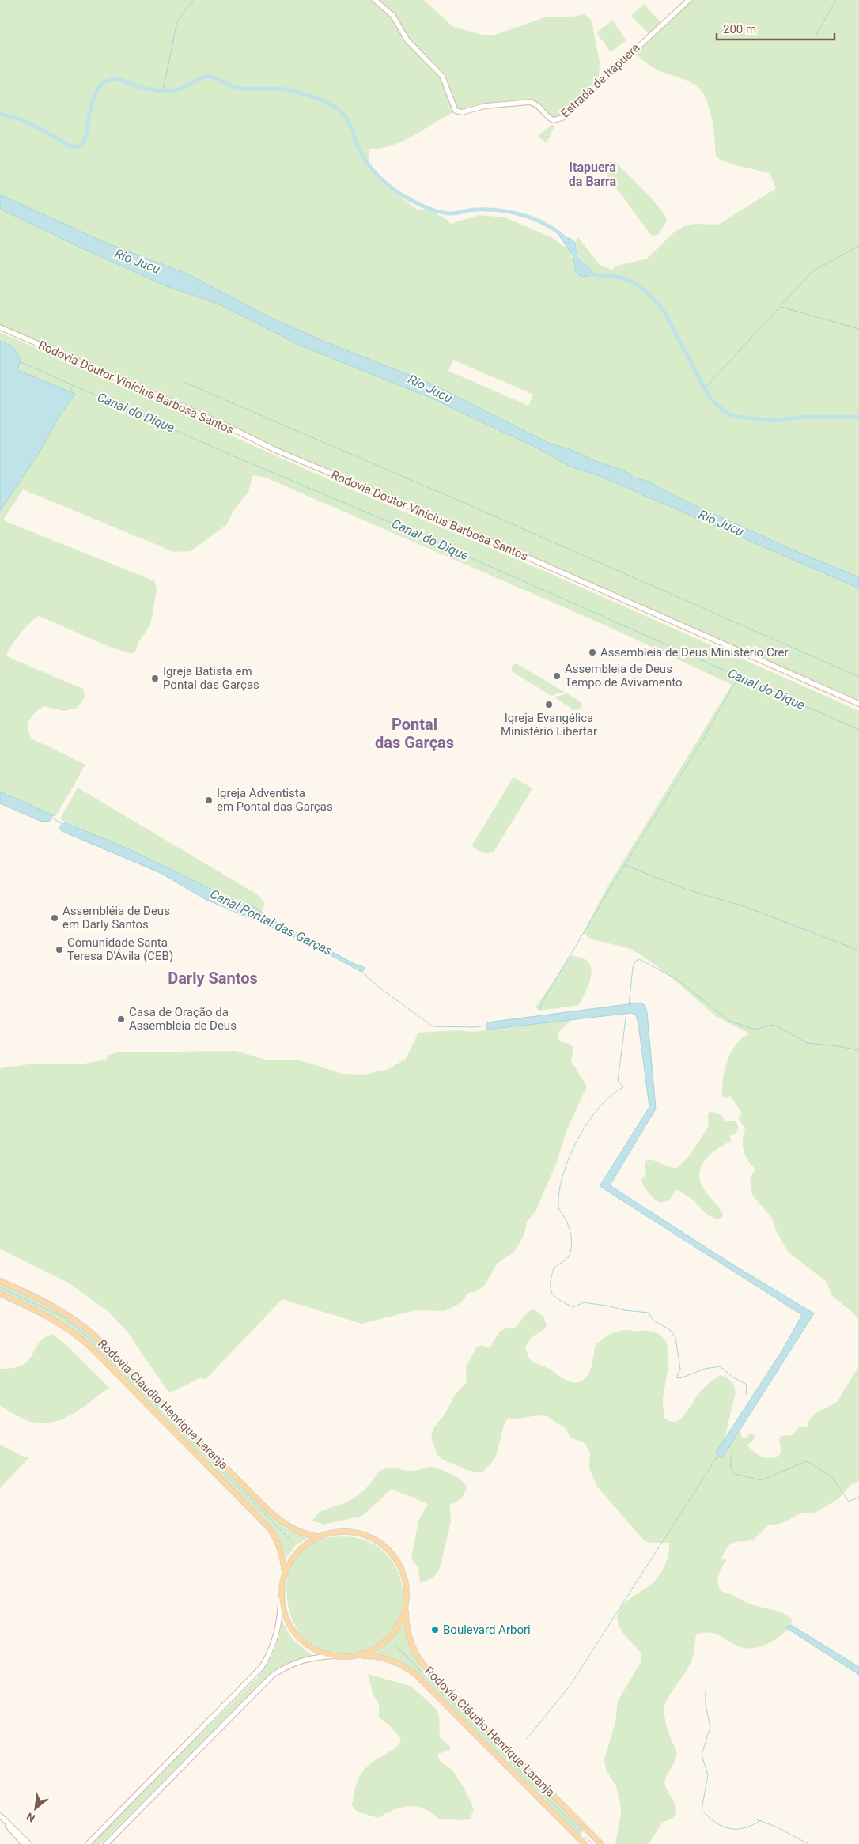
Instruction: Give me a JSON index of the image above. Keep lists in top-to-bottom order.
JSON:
{
  "streets": {
    "main road": ["Estrada de Itapuera", "Rodovia Doutor Vinícius Barbosa Santos", "Rodovia Cláudio Henrique Laranja"]
  },
  "districts": ["Itapuera da Barra", "Pontal das Garças", "Darly Santos"],
  "water": ["Rio Jucu", "Canal do Dique", "Canal Pontal das Garças"],
  "places": [
    "Assembleia de Deus Ministério Crer",
    "Assembleia de Deus Tempo de Avivamento",
    "Igreja Batista em Pontal das Garças",
    "Igreja Evangélica Ministério Libertar",
    "Igreja Adventista em Pontal das Garças",
    "Assembléia de Deus em Darly Santos",
    "Comunidade Santa Teresa D'Ávila (CEB)",
    "Casa de Oração da Assembleia de Deus",
    "Boulevard Arbori"
  ],
  "scale_bar": "200 m",
  "north": "bottom left"
}
